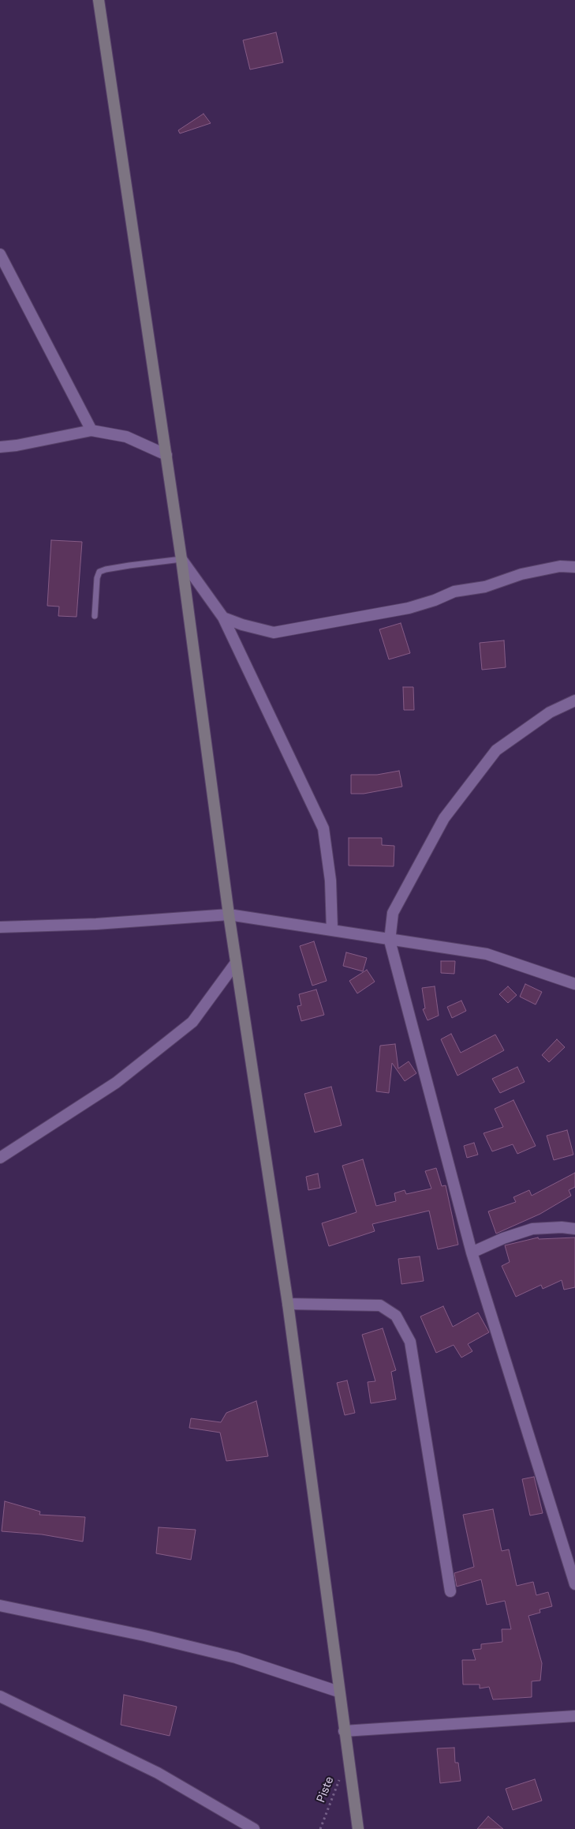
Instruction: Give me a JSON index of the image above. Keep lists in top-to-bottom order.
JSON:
{
  "streets": {
    "path": ["Piste"]
  }
}
